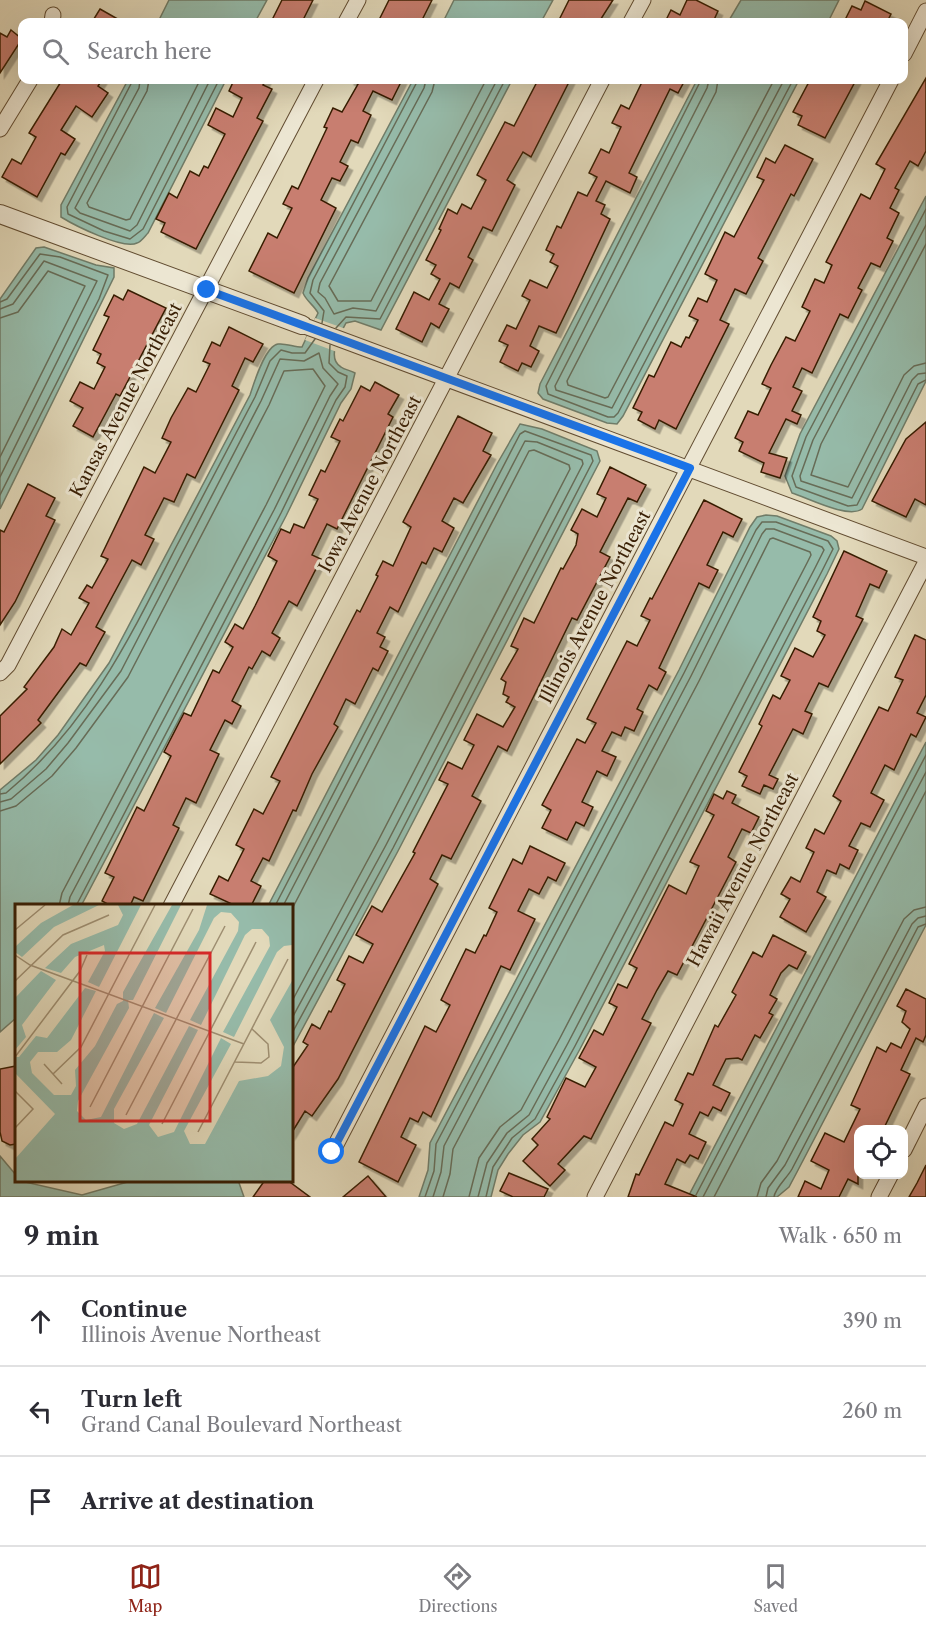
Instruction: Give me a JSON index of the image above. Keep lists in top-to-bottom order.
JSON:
{
  "streets": {
    "street": [
      "Kansas Avenue Northeast",
      "Iowa Avenue Northeast",
      "Illinois Avenue Northeast",
      "Hawaii Avenue Northeast"
    ]
  },
  "page": {
    "search": "Search here",
    "heading": ["9 min", "Walk · 650 m"],
    "list": [
      ["Continue", "Illinois Avenue Northeast", "390 m"],
      ["Turn left", "Grand Canal Boulevard Northeast", "260 m"],
      "Arrive at destination"
    ],
    "nav": ["Map", "Directions", "Saved"]
  }
}
